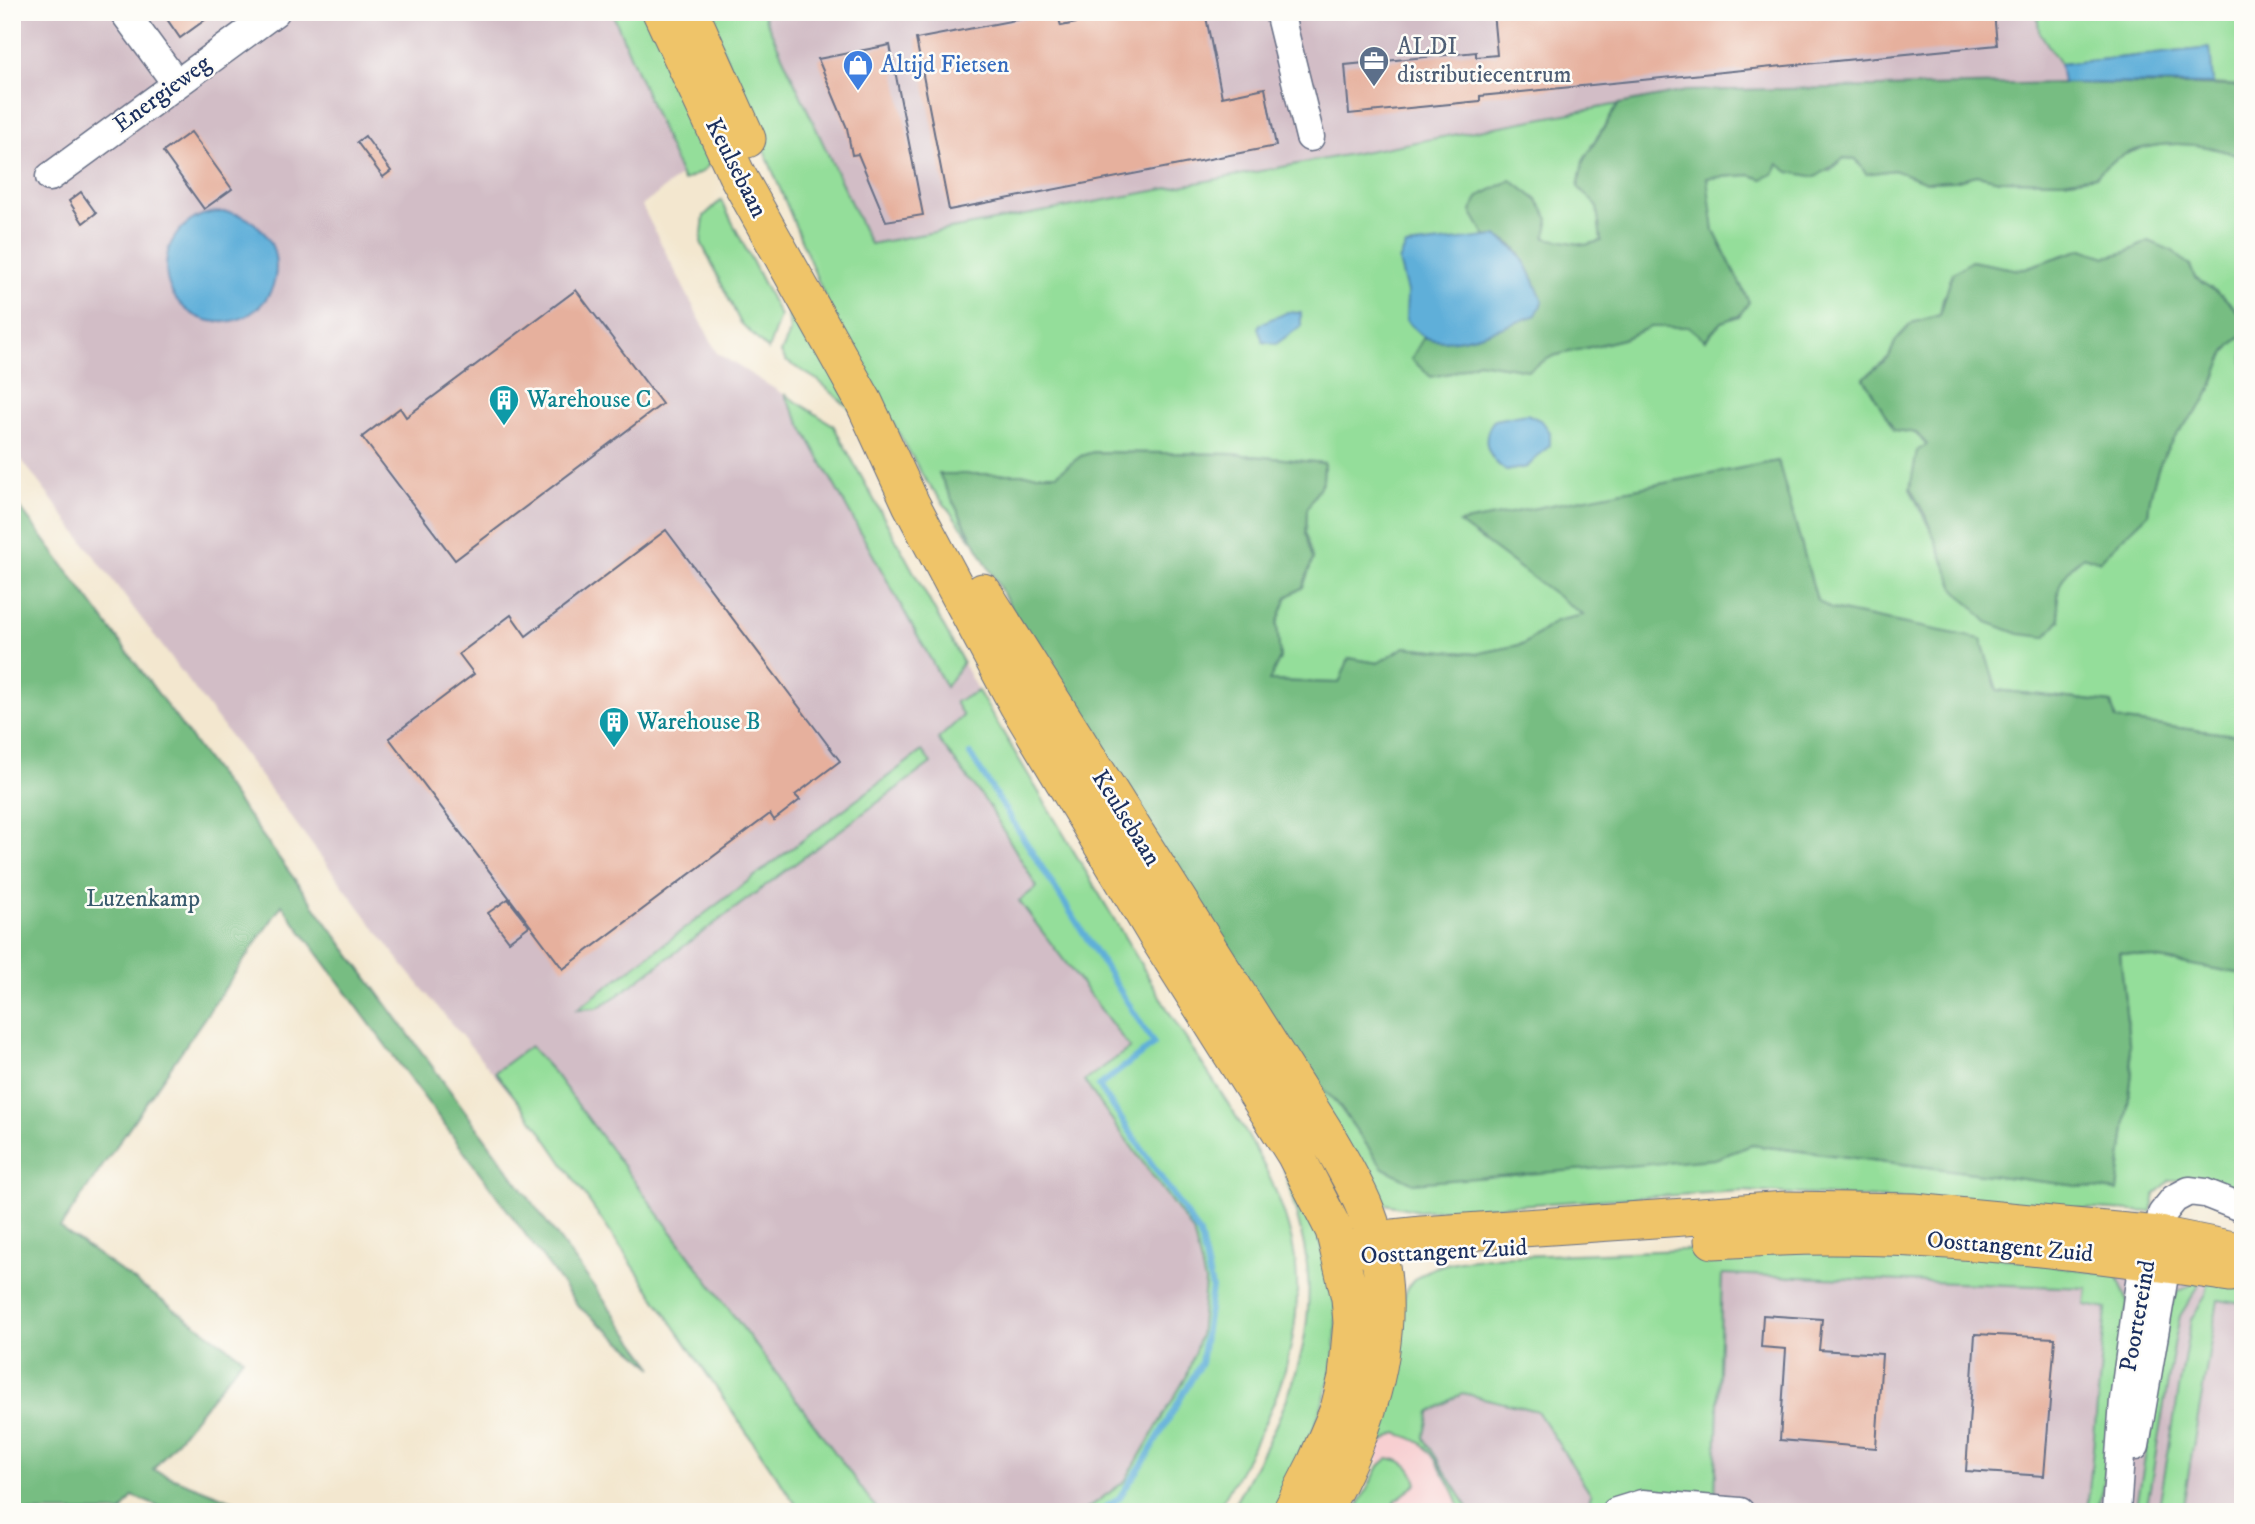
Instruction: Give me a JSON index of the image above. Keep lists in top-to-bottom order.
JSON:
{
  "streets": {
    "main road": ["Keulsebaan", "Oosttangent Zuid"],
    "street": ["Energieweg", "Poortereind"]
  },
  "crossings": [
    ["Keulsebaan", "Oosttangent Zuid"],
    ["Oosttangent Zuid", "Poortereind"]
  ],
  "parks": ["Luzenkamp"],
  "places": {
    "office": ["ALDI distributiecentrum"],
    "shop": ["Altijd Fietsen"],
    "building": ["Warehouse C", "Warehouse B"]
  }
}
